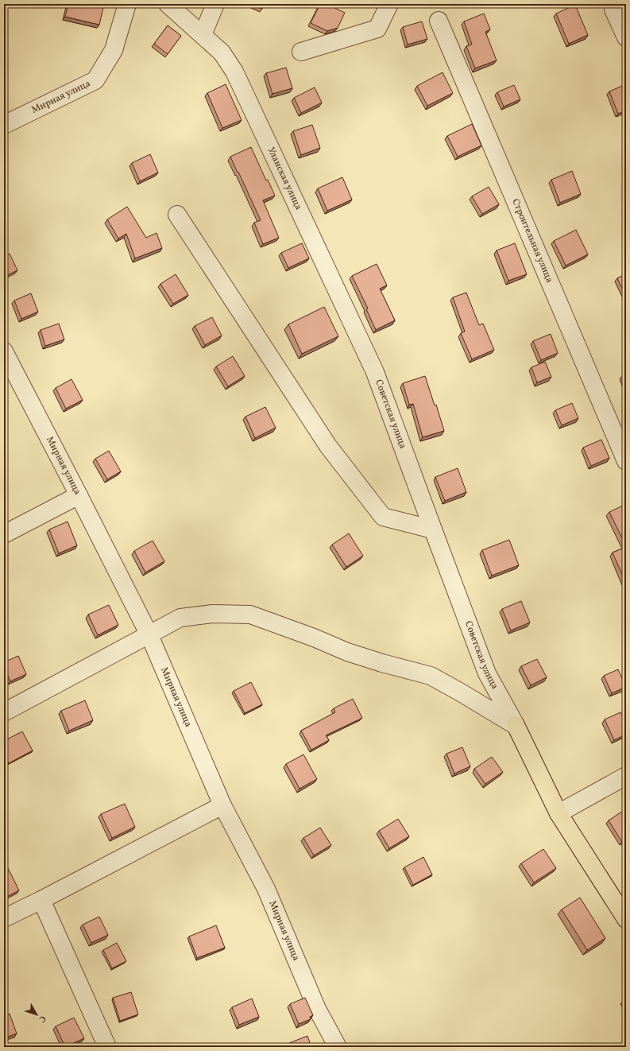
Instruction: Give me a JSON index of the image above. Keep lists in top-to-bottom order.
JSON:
{
  "streets": {
    "main road": ["Советская улица"],
    "street": ["Мирная улица", "Уланская улица", "Строительная улица"]
  },
  "crossings": [
    ["Уланская улица", "Советская улица"]
  ],
  "north": "bottom right"
}
